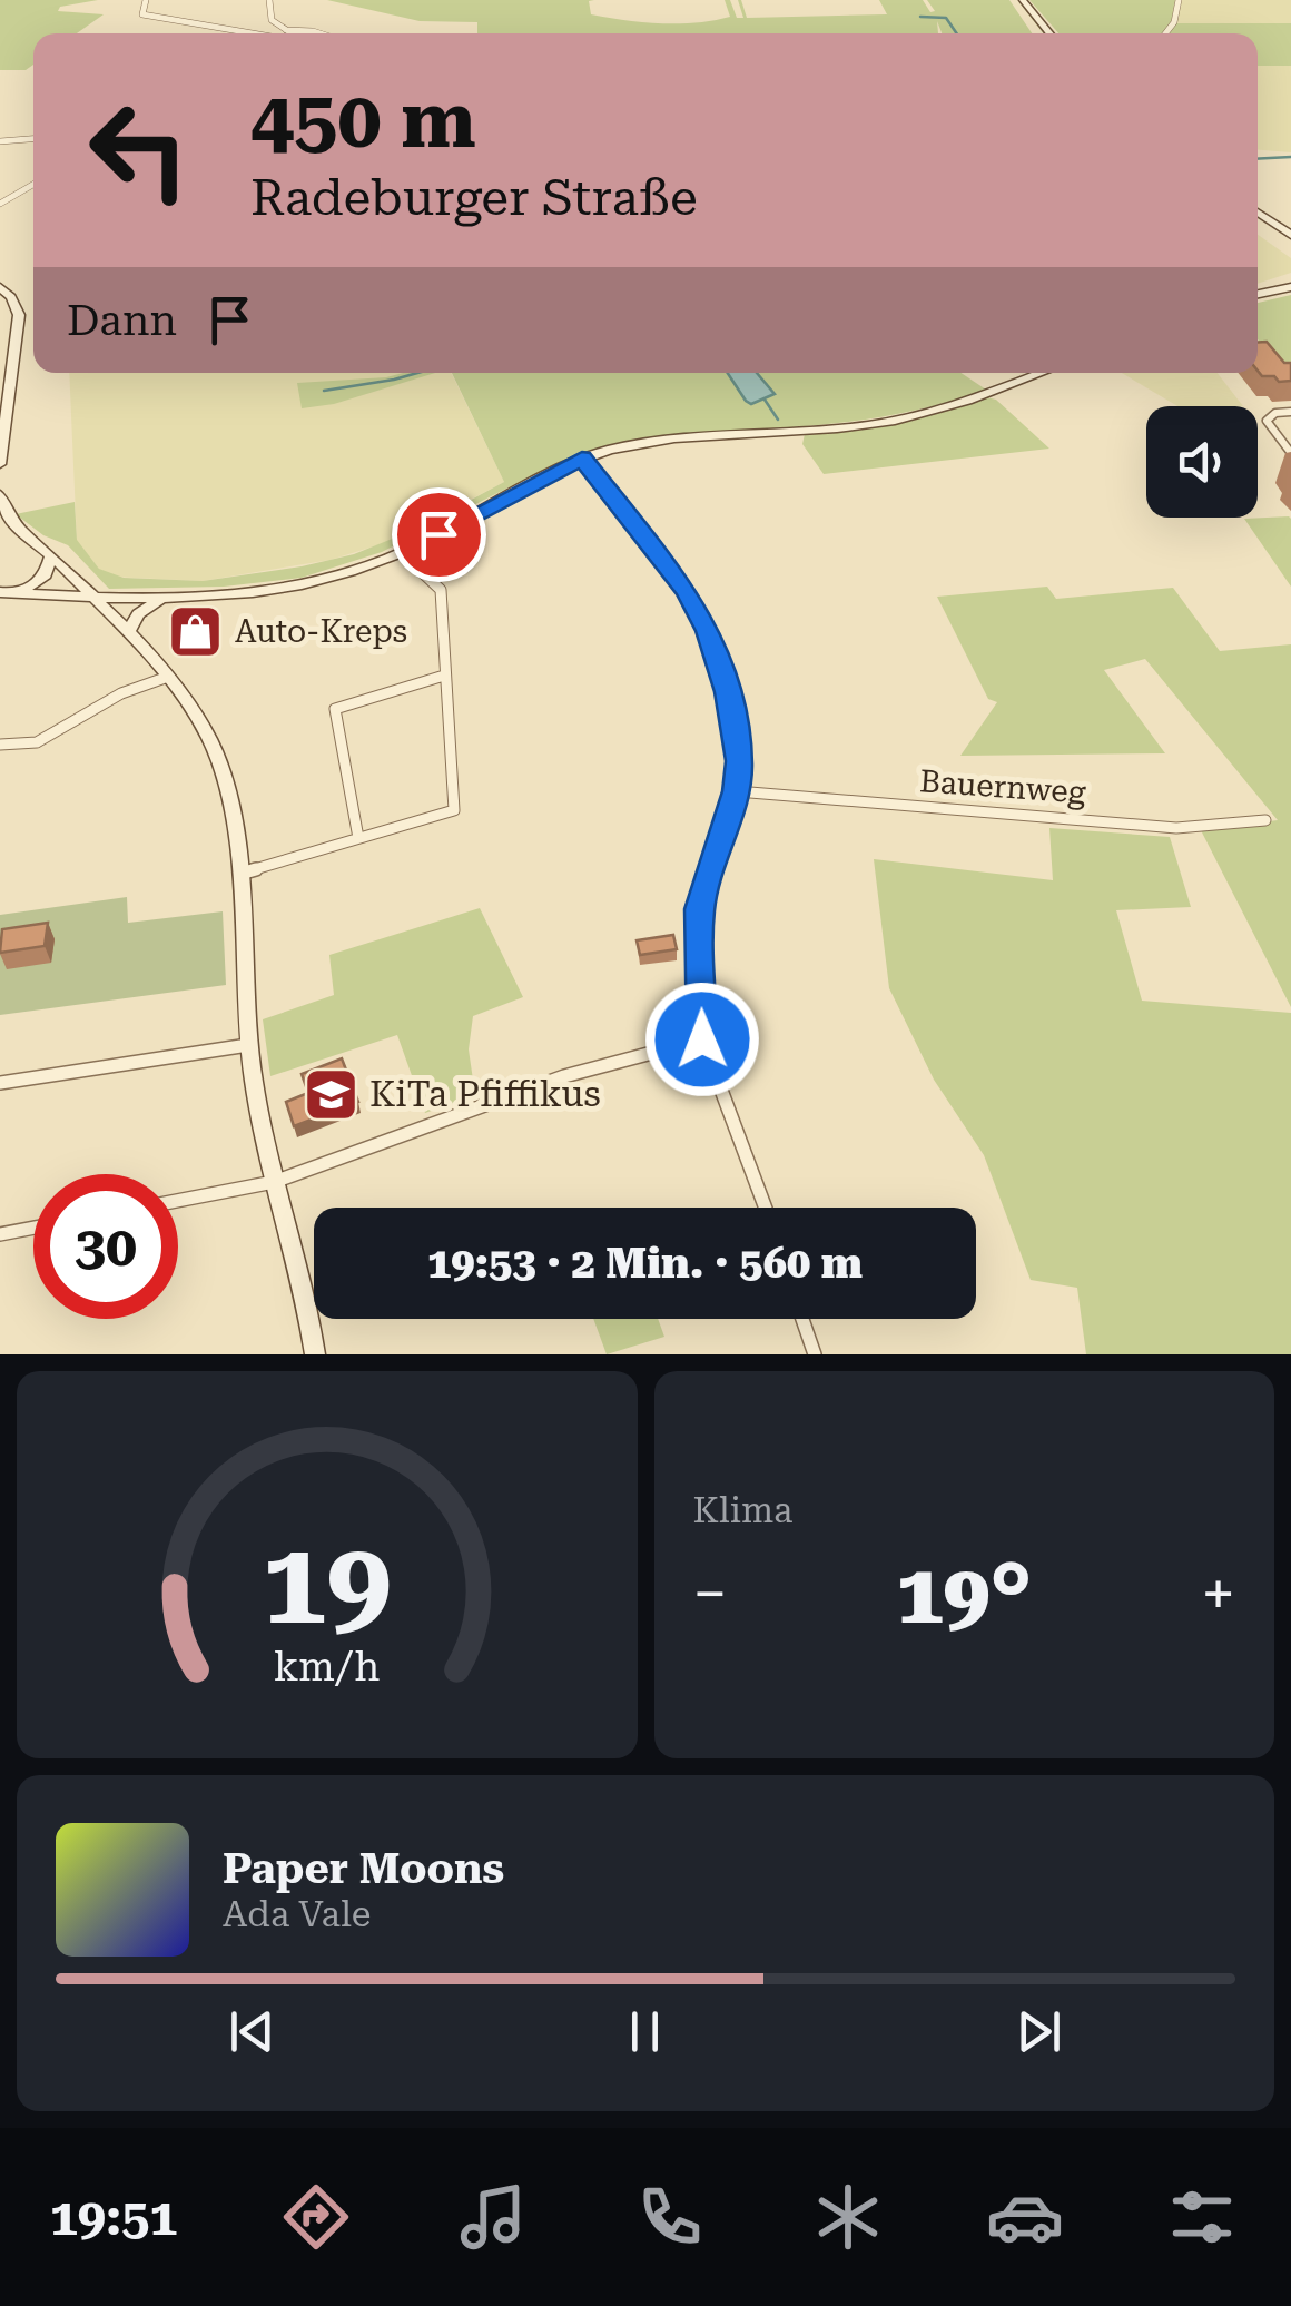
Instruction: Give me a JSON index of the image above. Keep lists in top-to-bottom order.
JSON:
{
  "streets": {
    "street": ["Bauernweg"]
  },
  "places": {
    "shop": ["Auto-Kreps"],
    "school or university": ["KiTa Pfiffikus"]
  },
  "page": {
    "turn": ["450 m", "Radeburger Straße"],
    "then": "Dann",
    "limit": "30",
    "trip": "19:53 · 2 Min. · 560 m",
    "tile": "Klima",
    "heat": ["−", "19°", "+"],
    "song": ["Paper Moons", "Ada Vale"],
    "tabs": "19:51",
    "gauge": ["19", "km/h"]
  }
}
